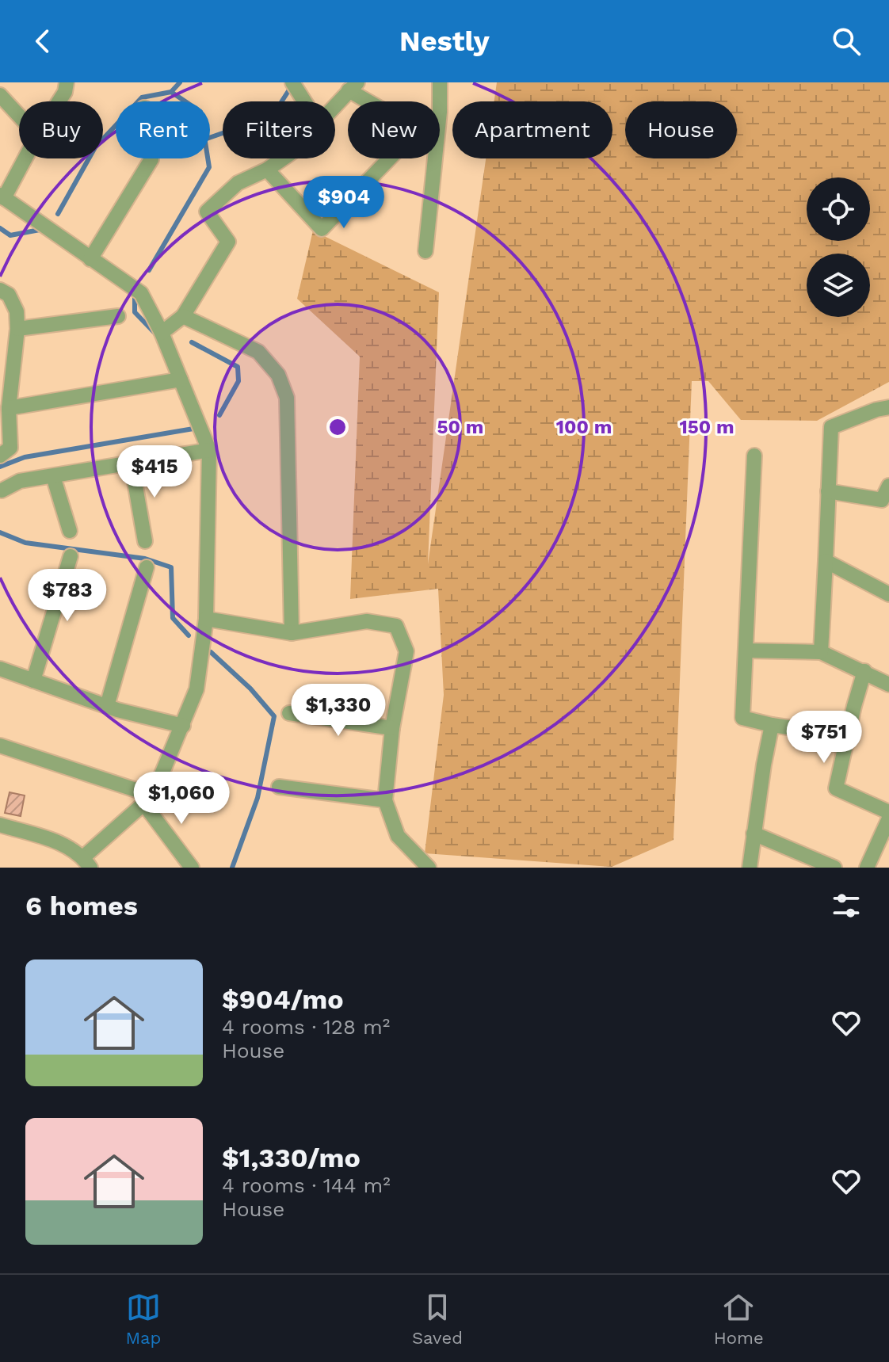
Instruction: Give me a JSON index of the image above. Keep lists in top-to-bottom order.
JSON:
{
  "page": {
    "header": "Nestly",
    "chip": [
      "Buy",
      "Rent",
      "Filters",
      "New",
      "Apartment",
      "House"
    ],
    "price": [
      "$904",
      "$415",
      "$783",
      "$1,330",
      "$751",
      "$1,060"
    ],
    "heading": "6 homes",
    "list": [
      {
        "name": "$904/mo",
        "note": "4 rooms · 128 m² · House"
      },
      {
        "name": "$1,330/mo",
        "note": "4 rooms · 144 m² · House"
      }
    ],
    "tabs": ["Map", "Saved", "Home"]
  },
  "rings": ["50 m", "100 m", "150 m"]
}
